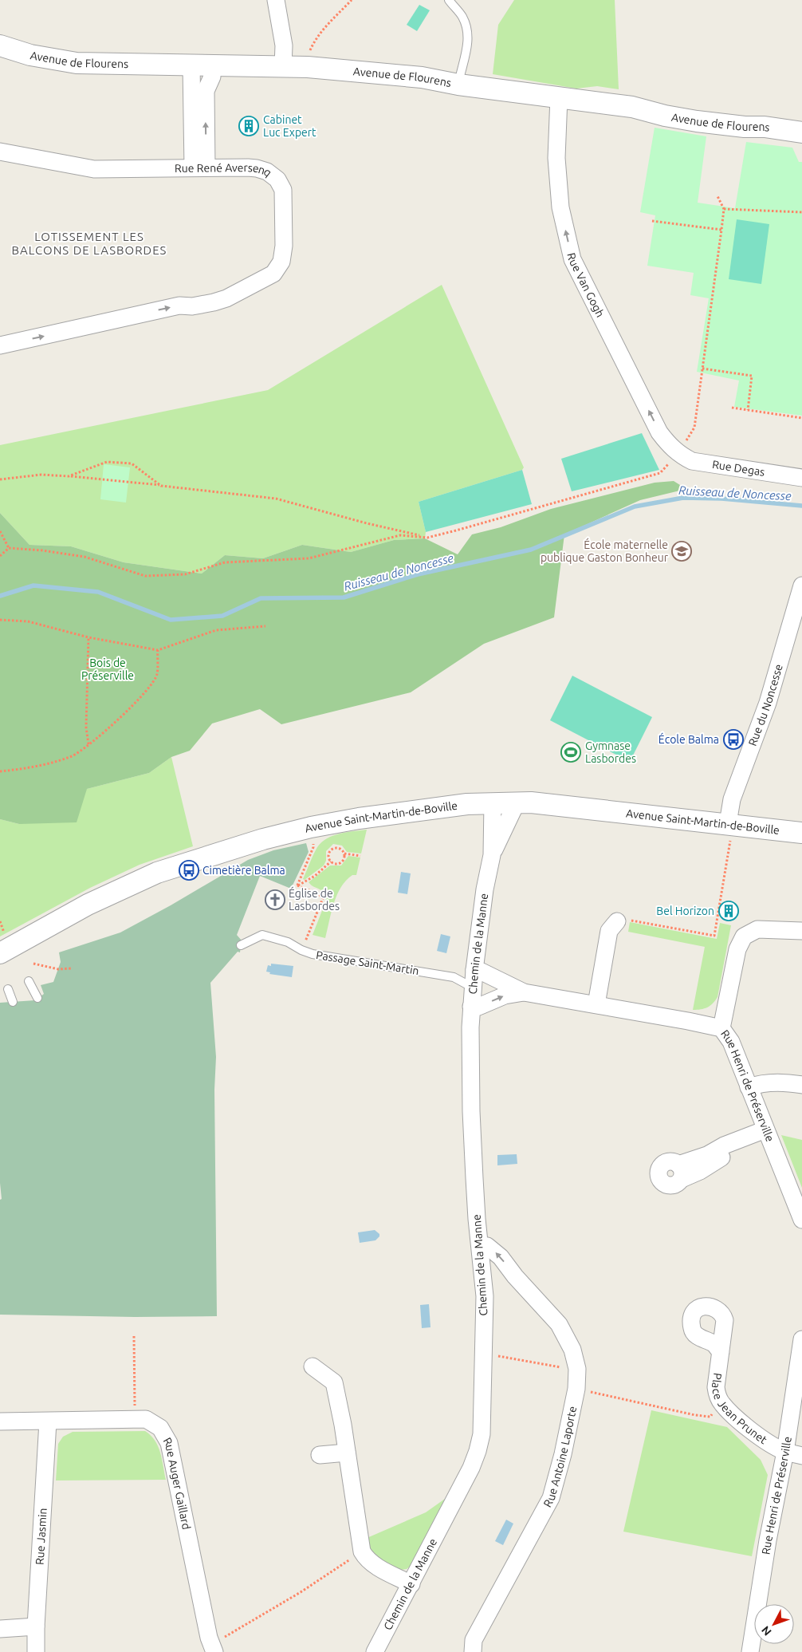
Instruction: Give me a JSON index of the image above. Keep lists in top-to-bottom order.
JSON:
{
  "streets": {
    "street": [
      "Avenue de Flourens",
      "Rue René Aversenq",
      "Rue Van Gogh",
      "Rue Degas",
      "Rue du Noncesse",
      "Avenue Saint-Martin-de-Boville",
      "Chemin de la Manne",
      "Rue Henri de Préserville",
      "Place Jean Prunet",
      "Rue Antoine Laporte",
      "Rue Auger Gaillard",
      "Rue Jasmin"
    ],
    "lane": ["Passage Saint-Martin"]
  },
  "crossings": [
    ["Avenue de Flourens", "Rue Van Gogh"],
    ["Rue Van Gogh", "Rue Degas"],
    ["Rue du Noncesse", "Avenue Saint-Martin-de-Boville"],
    ["Avenue Saint-Martin-de-Boville", "Chemin de la Manne"],
    ["Chemin de la Manne", "Passage Saint-Martin"],
    ["Chemin de la Manne", "Rue Henri de Préserville"],
    ["Chemin de la Manne", "Rue Antoine Laporte"],
    ["Rue Henri de Préserville", "Place Jean Prunet"],
    ["Rue Auger Gaillard", "Rue Jasmin"]
  ],
  "one_way": ["Rue Van Gogh"],
  "districts": ["LOTISSEMENT LES BALCONS DE LASBORDES"],
  "water": ["Ruisseau de Noncesse"],
  "parks": ["Bois de Préserville"],
  "places": {
    "building": ["Cabinet Luc Expert", "Bel Horizon"],
    "school or university": ["École maternelle publique Gaston Bonheur"],
    "bus stop": ["École Balma", "Cimetière Balma"],
    "sports": ["Gymnase Lasbordes"],
    "church": ["Église de Lasbordes"]
  },
  "north": "bottom left"
}
